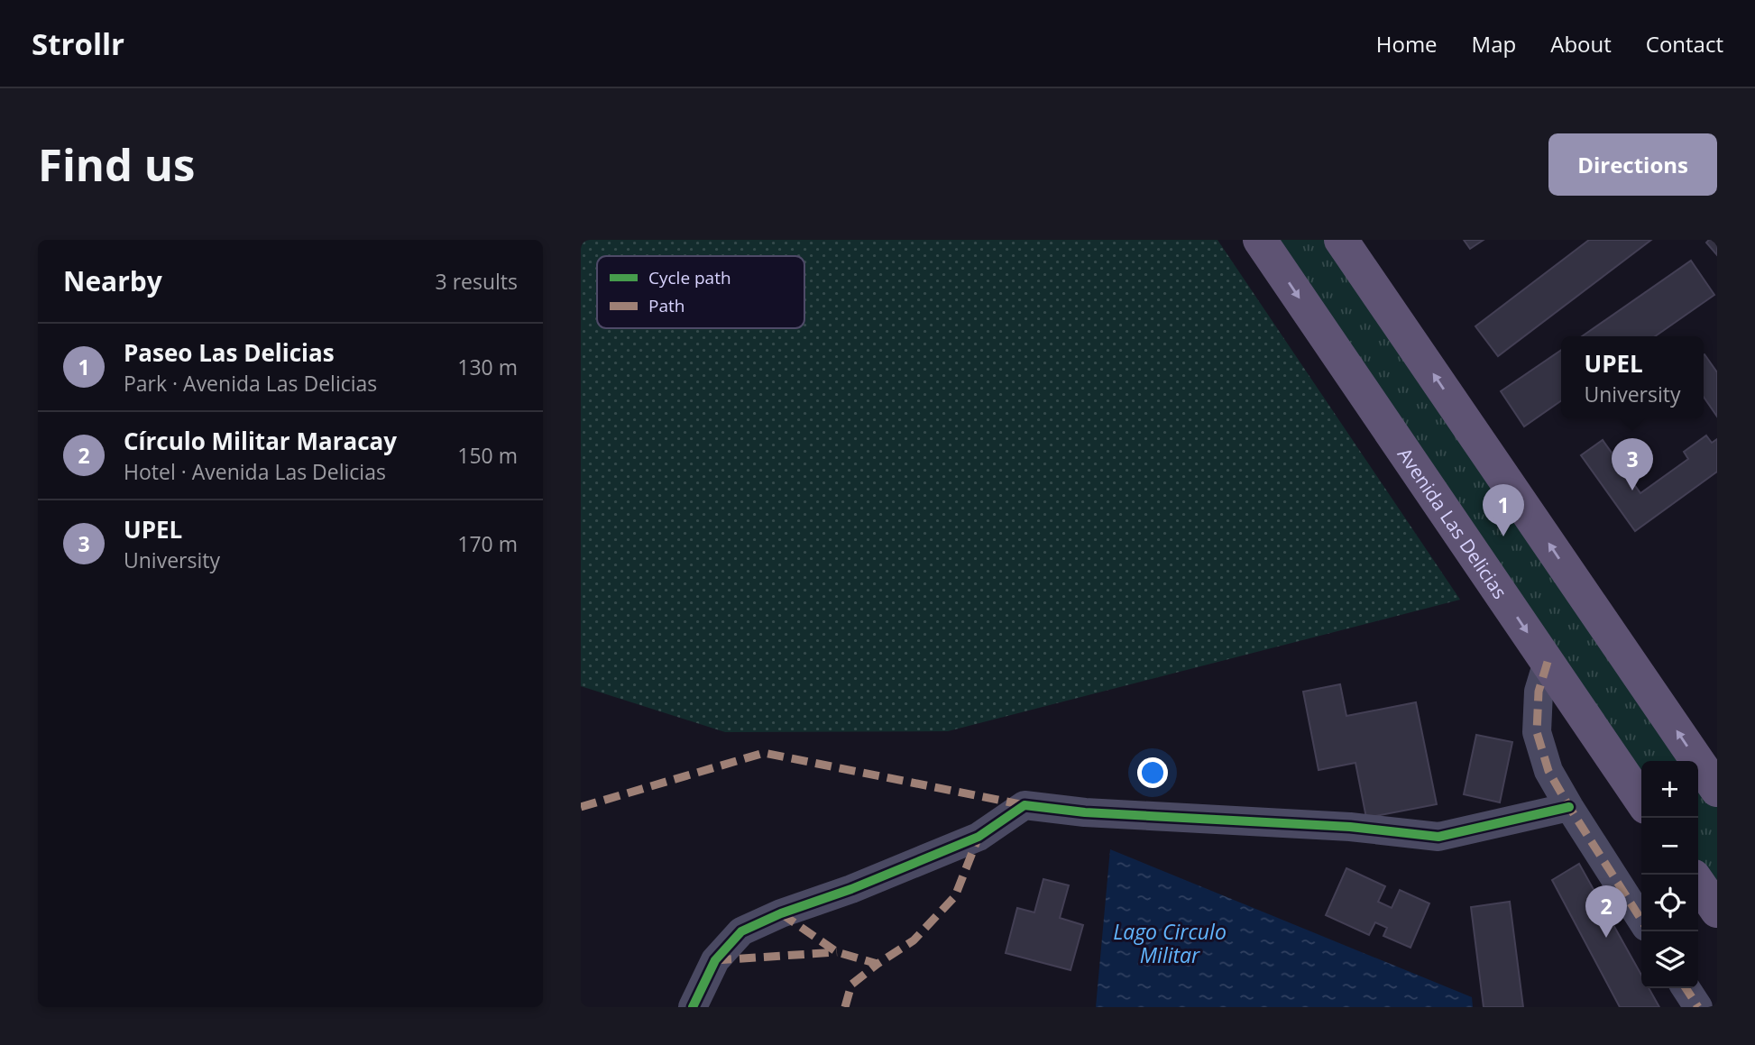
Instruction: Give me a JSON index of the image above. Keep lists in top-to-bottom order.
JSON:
{
  "streets": {
    "main road": ["Avenida Las Delicias"]
  },
  "water": ["Lago Circulo Militar"],
  "legend": ["Cycle path", "Path"],
  "page": {
    "header": "Strollr",
    "nav": [
      "Home",
      "Map",
      "About",
      "Contact"
    ],
    "buttons": "Directions",
    "title": "Find us",
    "heading": ["Nearby", "3 results"],
    "list": [
      {
        "mark": "1",
        "name": "Paseo Las Delicias",
        "note": "Park · Avenida Las Delicias",
        "value": "130 m"
      },
      {
        "mark": "2",
        "name": "Círculo Militar Maracay",
        "note": "Hotel · Avenida Las Delicias",
        "value": "150 m"
      },
      {
        "mark": "3",
        "name": "UPEL",
        "note": "University",
        "value": "170 m"
      }
    ],
    "popup": ["UPEL", "University"],
    "pins": ["3", "1", "2"],
    "map_buttons": ["+", "−"]
  }
}
